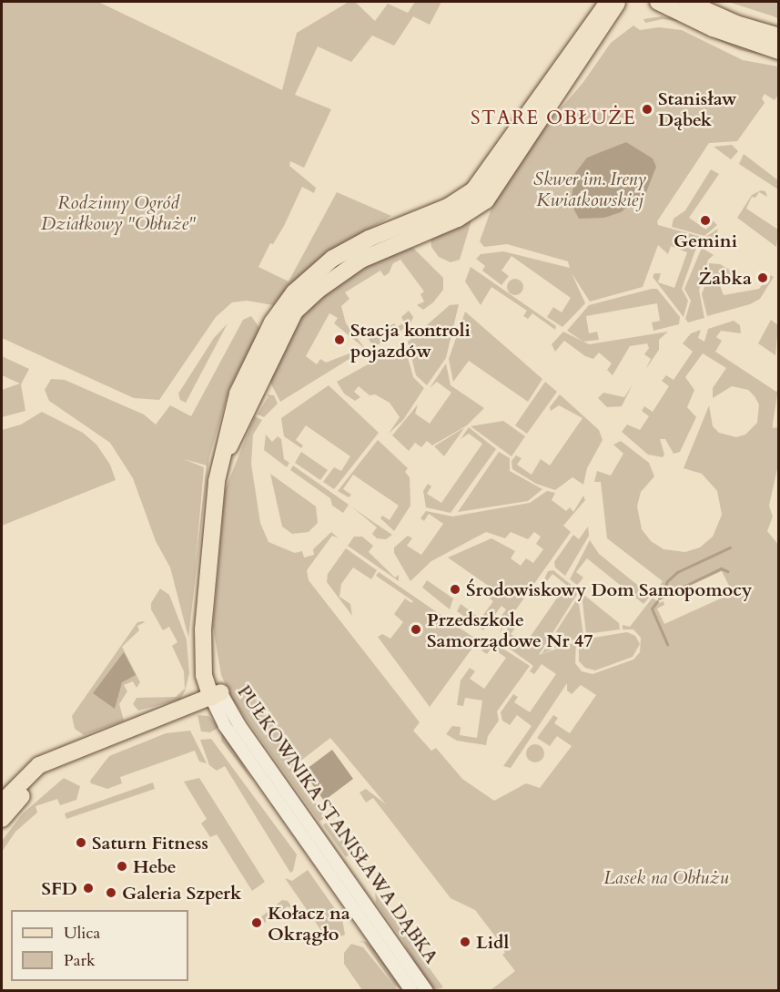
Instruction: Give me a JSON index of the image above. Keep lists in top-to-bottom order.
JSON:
{
  "streets": {
    "main road": ["PUŁKOWNIKA STANISŁAWA DĄBKA"]
  },
  "districts": ["STARE OBŁUŻE"],
  "parks": ["Skwer im. Ireny Kwiatkowskiej", "Rodzinny Ogród Działkowy \"Obłuże\"", "Lasek na Obłużu"],
  "places": [
    "Stanisław Dąbek",
    "Gemini",
    "Żabka",
    "Stacja kontroli pojazdów",
    "Środowiskowy Dom Samopomocy",
    "Przedszkole Samorządowe Nr 47",
    "Saturn Fitness",
    "Hebe",
    "SFD",
    "Galeria Szperk",
    "Kołacz na Okrągło",
    "Lidl"
  ],
  "legend": ["Ulica", "Park"]
}
